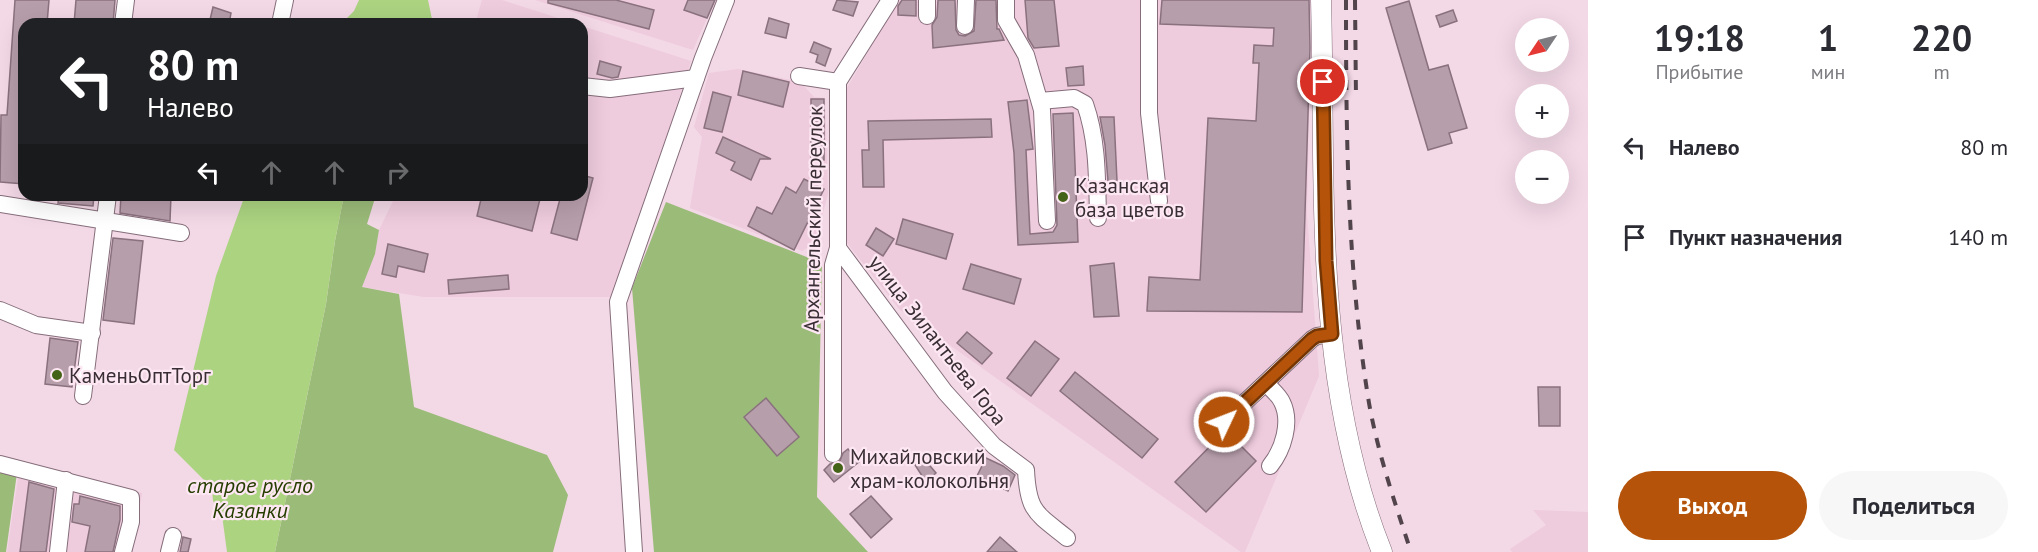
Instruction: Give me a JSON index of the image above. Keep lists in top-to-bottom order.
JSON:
{
  "streets": {
    "street": ["Архангельский переулок", "улица Зилантьева Гора"]
  },
  "crossings": [
    ["Архангельский переулок", "улица Зилантьева Гора"]
  ],
  "water": ["старое русло Казанки"],
  "places": ["Казанская база цветов", "КаменьОптТорг", "Михайловский храм-колокольня"],
  "north": "bottom left",
  "page": {
    "eta": [
      "19:18",
      "Прибытие",
      "1",
      "мин",
      "220",
      "m"
    ],
    "map_buttons": ["+", "−"],
    "turn": ["80 m", "Налево"],
    "list": [
      {
        "name": "Налево",
        "value": "80 m"
      },
      {
        "name": "Пункт назначения",
        "value": "140 m"
      }
    ],
    "buttons": ["Выход", "Поделиться"]
  }
}
